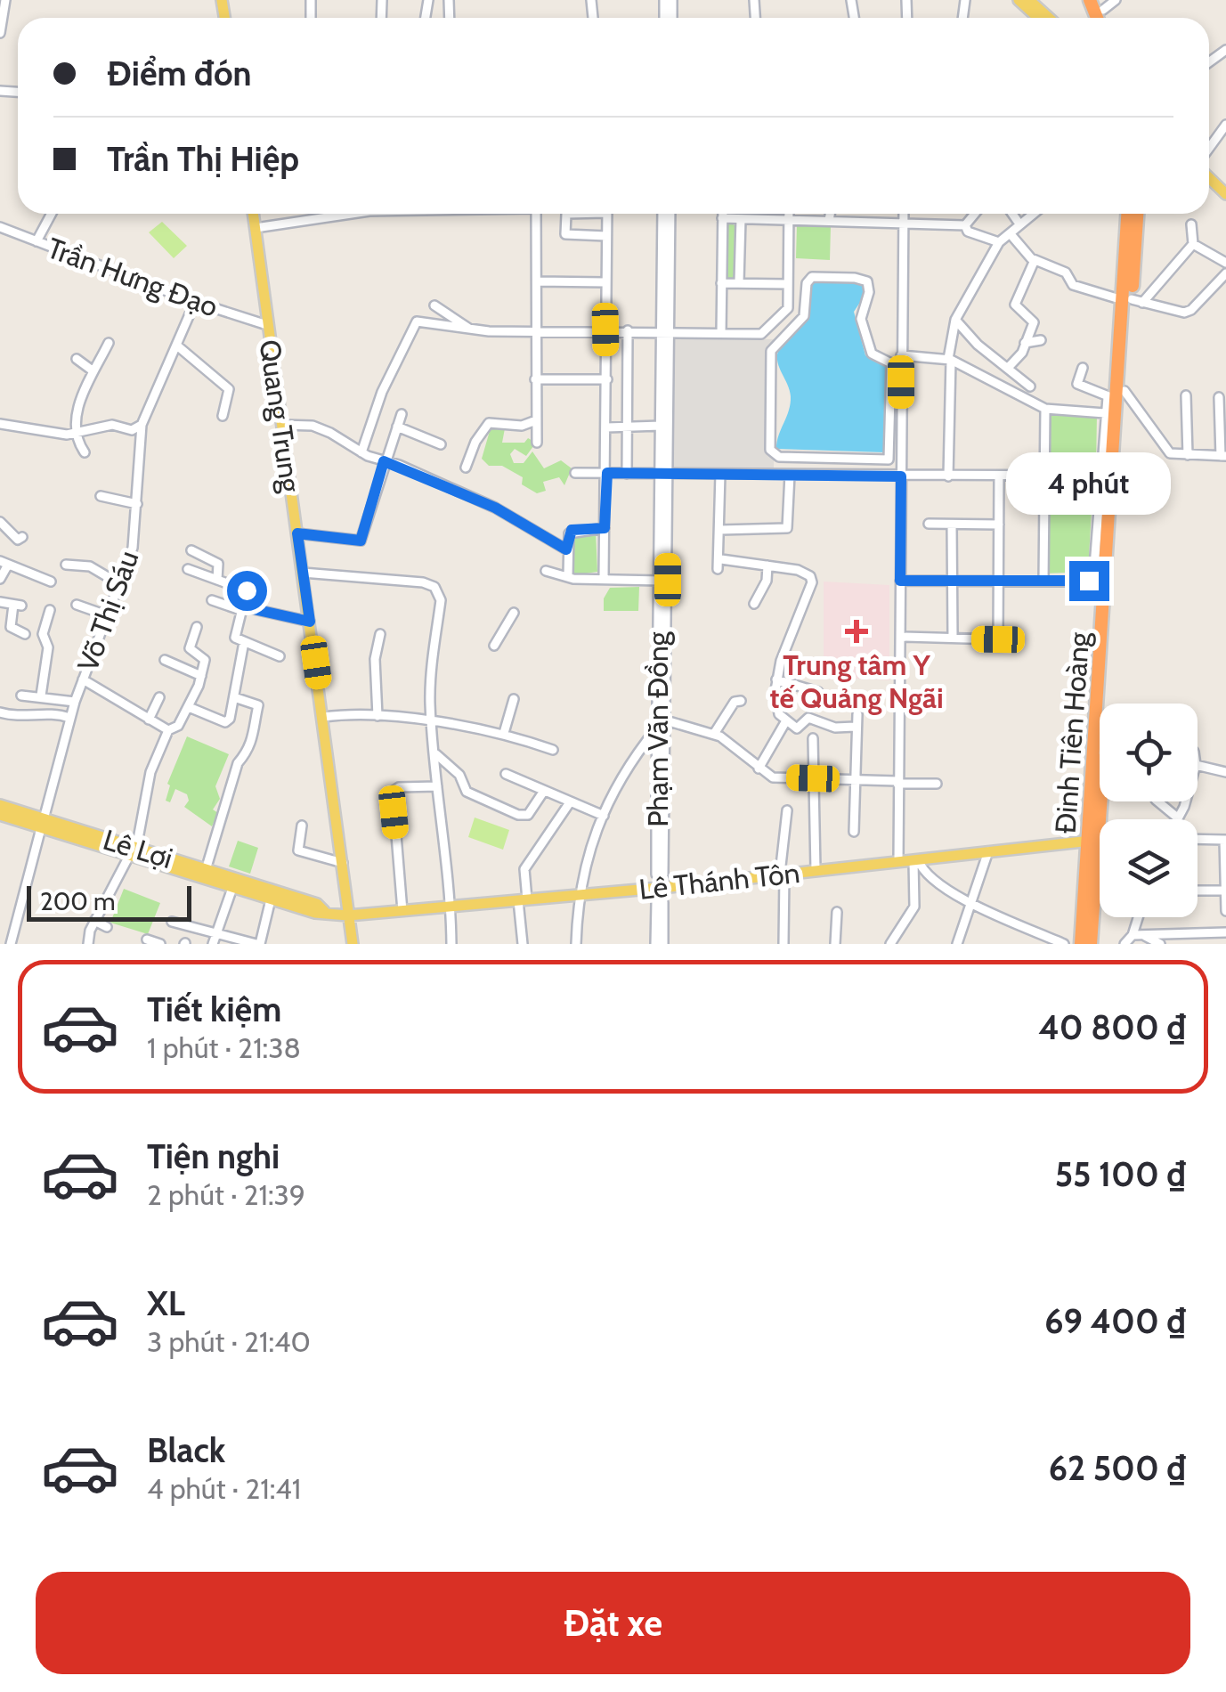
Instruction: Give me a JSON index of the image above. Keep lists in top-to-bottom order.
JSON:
{
  "streets": {
    "highway": ["Đinh Tiên Hoàng"],
    "main road": ["Quang Trung", "Lê Lợi", "Lê Thánh Tôn"],
    "street": ["Trần Hưng Đạo", "Võ Thị Sáu", "Phạm Văn Đồng"]
  },
  "crossings": [
    ["Trần Hưng Đạo", "Quang Trung"],
    ["Trần Hưng Đạo", "Võ Thị Sáu"],
    ["Quang Trung", "Lê Lợi"],
    ["Quang Trung", "Lê Thánh Tôn"],
    ["Võ Thị Sáu", "Lê Lợi"],
    ["Phạm Văn Đồng", "Lê Thánh Tôn"],
    ["Đinh Tiên Hoàng", "Lê Thánh Tôn"],
    ["Lê Lợi", "Lê Thánh Tôn"]
  ],
  "places": {
    "health": ["Trung tâm Y tế Quảng Ngãi"]
  },
  "scale_bar": "200 m",
  "page": {
    "banner": ["Điểm đón", "Trần Thị Hiệp"],
    "bubble": "4 phút",
    "scale": "200 m",
    "list": [
      {
        "name": "Tiết kiệm",
        "note": "1 phút · 21:38",
        "value": "40 800 ₫"
      },
      {
        "name": "Tiện nghi",
        "note": "2 phút · 21:39",
        "value": "55 100 ₫"
      },
      {
        "name": "XL",
        "note": "3 phút · 21:40",
        "value": "69 400 ₫"
      },
      {
        "name": "Black",
        "note": "4 phút · 21:41",
        "value": "62 500 ₫"
      }
    ],
    "buttons": "Đặt xe"
  }
}
